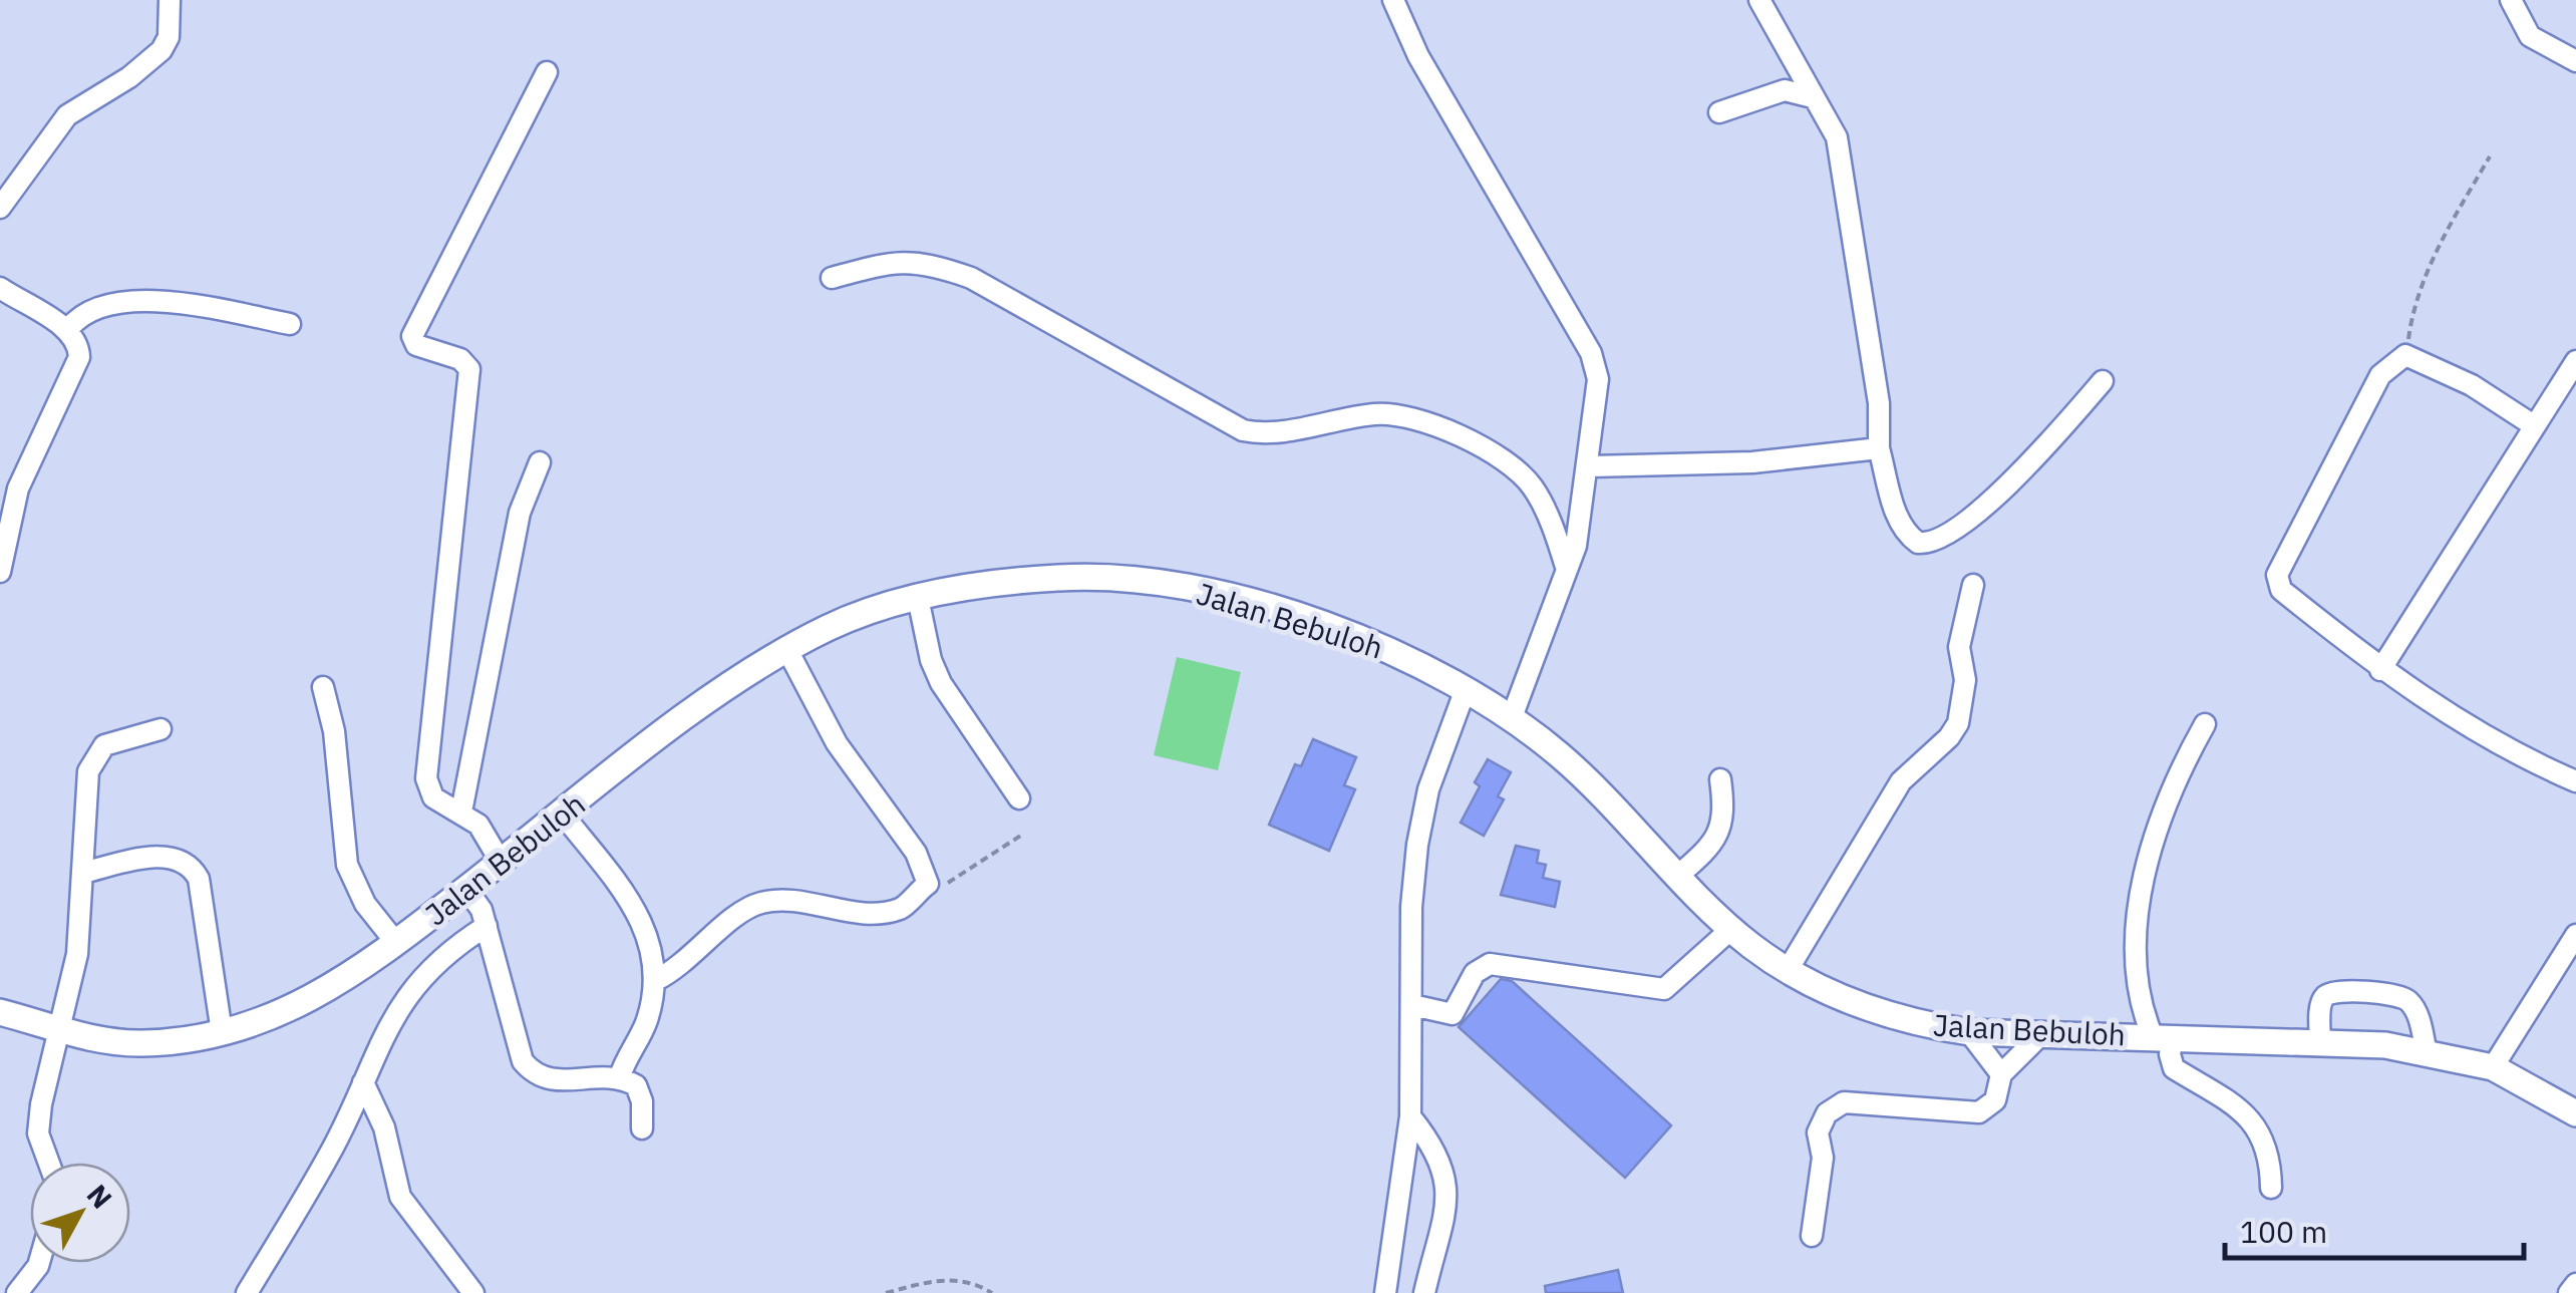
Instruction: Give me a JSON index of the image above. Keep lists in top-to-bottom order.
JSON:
{
  "streets": {
    "main road": ["Jalan Bebuloh"]
  },
  "scale_bar": "100 m",
  "north": "top right"
}
